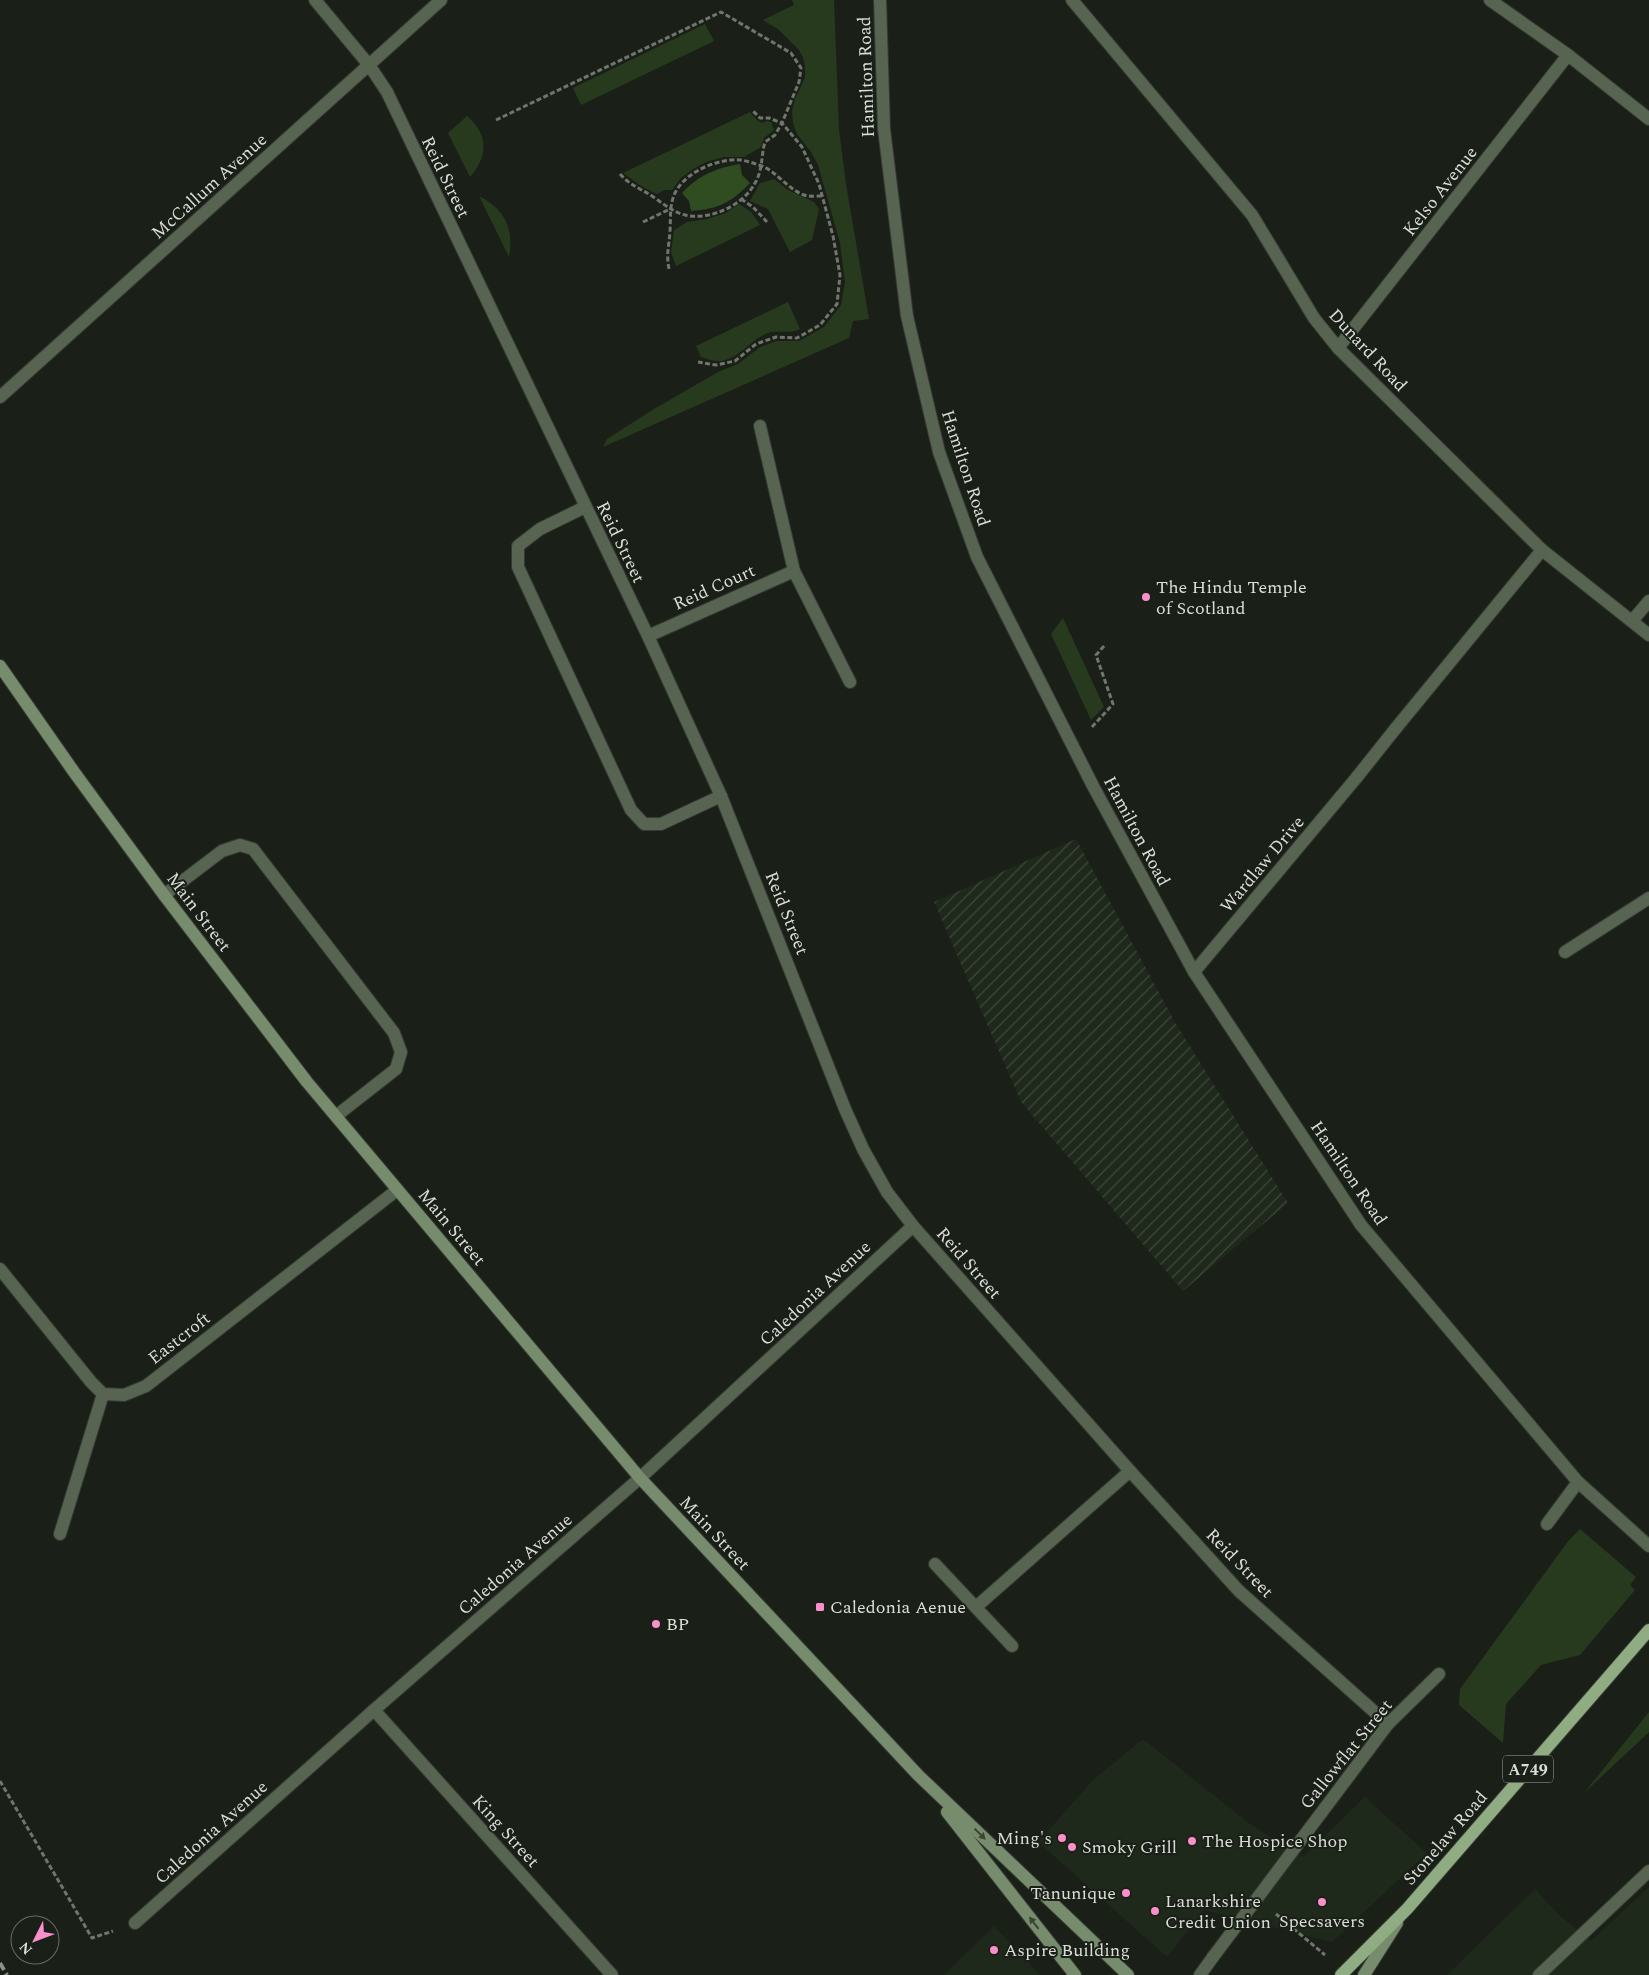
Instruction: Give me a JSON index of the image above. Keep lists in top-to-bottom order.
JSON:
{
  "streets": {
    "main road": ["Main Street", "A749", "Stonelaw Road"],
    "street": [
      "Hamilton Road",
      "Reid Street",
      "McCallum Avenue",
      "Kelso Avenue",
      "Dunard Road",
      "Reid Court",
      "Wardlaw Drive",
      "Caledonia Avenue",
      "Eastcroft",
      "Gallowflat Street",
      "King Street"
    ]
  },
  "crossings": [
    ["Hamilton Road", "Wardlaw Drive"],
    ["Reid Street", "McCallum Avenue"],
    ["Reid Street", "Reid Court"],
    ["Reid Street", "Caledonia Avenue"],
    ["Reid Street", "Gallowflat Street"],
    ["Kelso Avenue", "Dunard Road"],
    ["Dunard Road", "Wardlaw Drive"],
    ["Main Street", "Caledonia Avenue"],
    ["Main Street", "Eastcroft"],
    ["Caledonia Avenue", "King Street"],
    ["A749", "Stonelaw Road"]
  ],
  "places": {
    "other": [
      "The Hindu Temple of Scotland",
      "BP",
      "Ming's",
      "The Hospice Shop",
      "Smoky Grill",
      "Tanunique",
      "Specsavers",
      "Lanarkshire Credit Union",
      "Aspire Building"
    ],
    "transit": ["Caledonia Aenue"]
  },
  "north": "bottom left"
}
